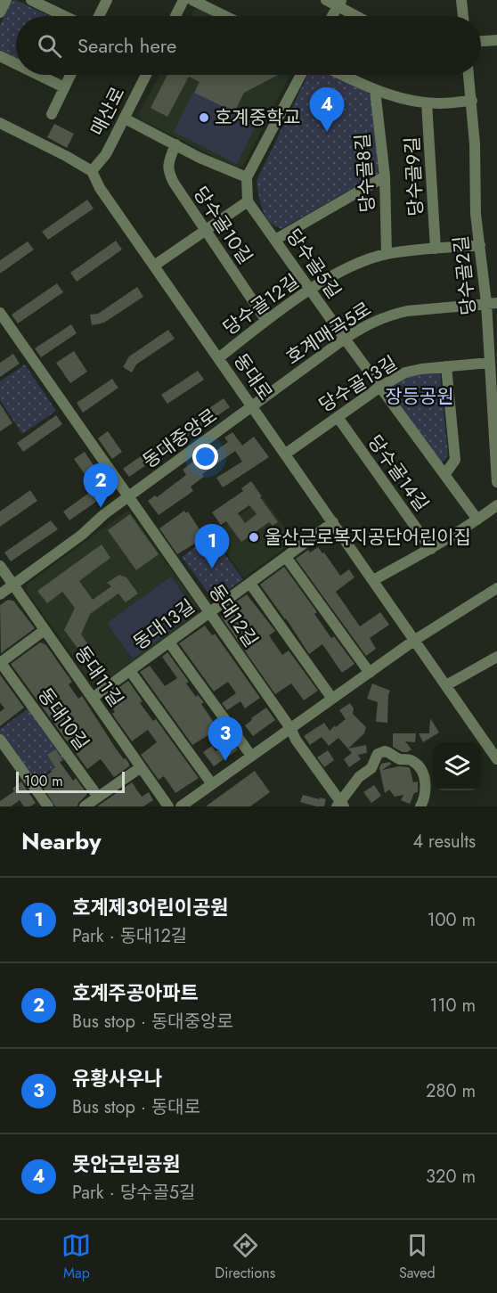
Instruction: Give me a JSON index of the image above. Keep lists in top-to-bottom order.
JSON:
{
  "streets": {
    "street": [
      "매산로",
      "당수골8길",
      "당수골9길",
      "당수골10길",
      "당수골5길",
      "당수골2길",
      "당수골12길",
      "호계매곡5로",
      "동대로",
      "당수골13길",
      "동대중앙로",
      "당수골14길",
      "동대12길",
      "동대13길",
      "동대11길",
      "동대10길"
    ]
  },
  "crossings": [
    ["매산로", "동대로"],
    ["당수골8길", "당수골12길"],
    ["당수골9길", "당수골12길"],
    ["당수골10길", "당수골12길"],
    ["당수골5길", "당수골12길"],
    ["당수골5길", "호계매곡5로"],
    ["당수골5길", "당수골13길"],
    ["당수골2길", "당수골12길"],
    ["당수골2길", "호계매곡5로"],
    ["당수골2길", "당수골13길"],
    ["당수골12길", "동대로"],
    ["호계매곡5로", "동대로"],
    ["호계매곡5로", "동대중앙로"],
    ["동대로", "당수골13길"],
    ["동대로", "동대중앙로"],
    ["동대로", "동대13길"],
    ["당수골13길", "당수골14길"],
    ["동대중앙로", "동대12길"],
    ["동대중앙로", "동대11길"],
    ["동대12길", "동대13길"],
    ["동대13길", "동대11길"]
  ],
  "parks": ["장등공원"],
  "places": ["호계중학교", "울산근로복지공단어린이집"],
  "scale_bar": "100 m",
  "page": {
    "search": "Search here",
    "pins": [
      "4",
      "2",
      "1",
      "3"
    ],
    "scale": "100 m",
    "heading": ["Nearby", "4 results"],
    "list": [
      {
        "mark": "1",
        "name": "호계제3어린이공원",
        "note": "Park · 동대12길",
        "value": "100 m"
      },
      {
        "mark": "2",
        "name": "호계주공아파트",
        "note": "Bus stop · 동대중앙로",
        "value": "110 m"
      },
      {
        "mark": "3",
        "name": "유황사우나",
        "note": "Bus stop · 동대로",
        "value": "280 m"
      },
      {
        "mark": "4",
        "name": "못안근린공원",
        "note": "Park · 당수골5길",
        "value": "320 m"
      }
    ],
    "nav": ["Map", "Directions", "Saved"]
  }
}
